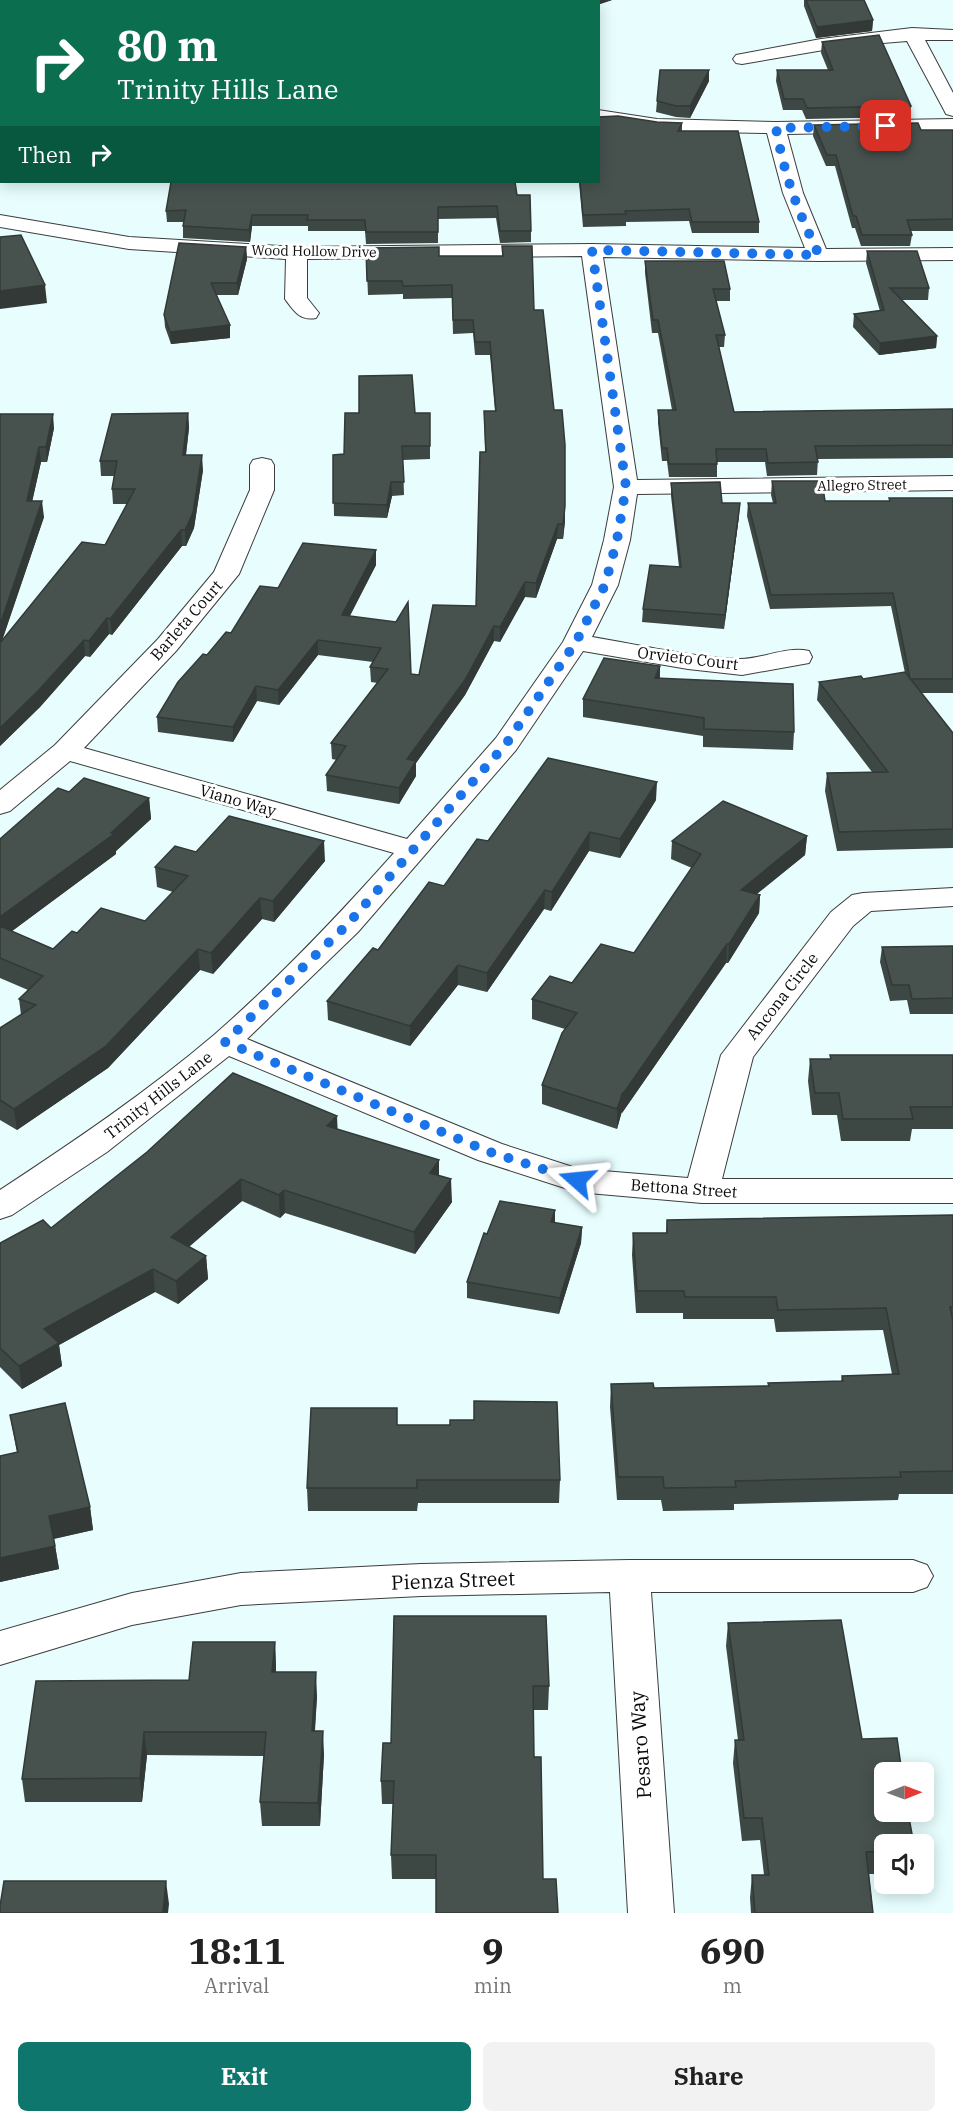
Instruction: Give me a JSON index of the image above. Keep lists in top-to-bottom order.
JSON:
{
  "streets": {
    "street": [
      "Wood Hollow Drive",
      "Allegro Street",
      "Barleta Court",
      "Orvieto Court",
      "Viano Way",
      "Ancona Circle",
      "Trinity Hills Lane",
      "Bettona Street",
      "Pienza Street",
      "Pesaro Way"
    ]
  },
  "crossings": [
    ["Wood Hollow Drive", "Trinity Hills Lane"],
    ["Allegro Street", "Trinity Hills Lane"],
    ["Barleta Court", "Viano Way"],
    ["Orvieto Court", "Trinity Hills Lane"],
    ["Viano Way", "Trinity Hills Lane"],
    ["Ancona Circle", "Bettona Street"],
    ["Trinity Hills Lane", "Bettona Street"],
    ["Pienza Street", "Pesaro Way"]
  ],
  "north": "right",
  "page": {
    "turn": ["80 m", "Trinity Hills Lane"],
    "then": "Then",
    "eta": [
      "18:11",
      "Arrival",
      "9",
      "min",
      "690",
      "m"
    ],
    "buttons": ["Exit", "Share"]
  }
}
